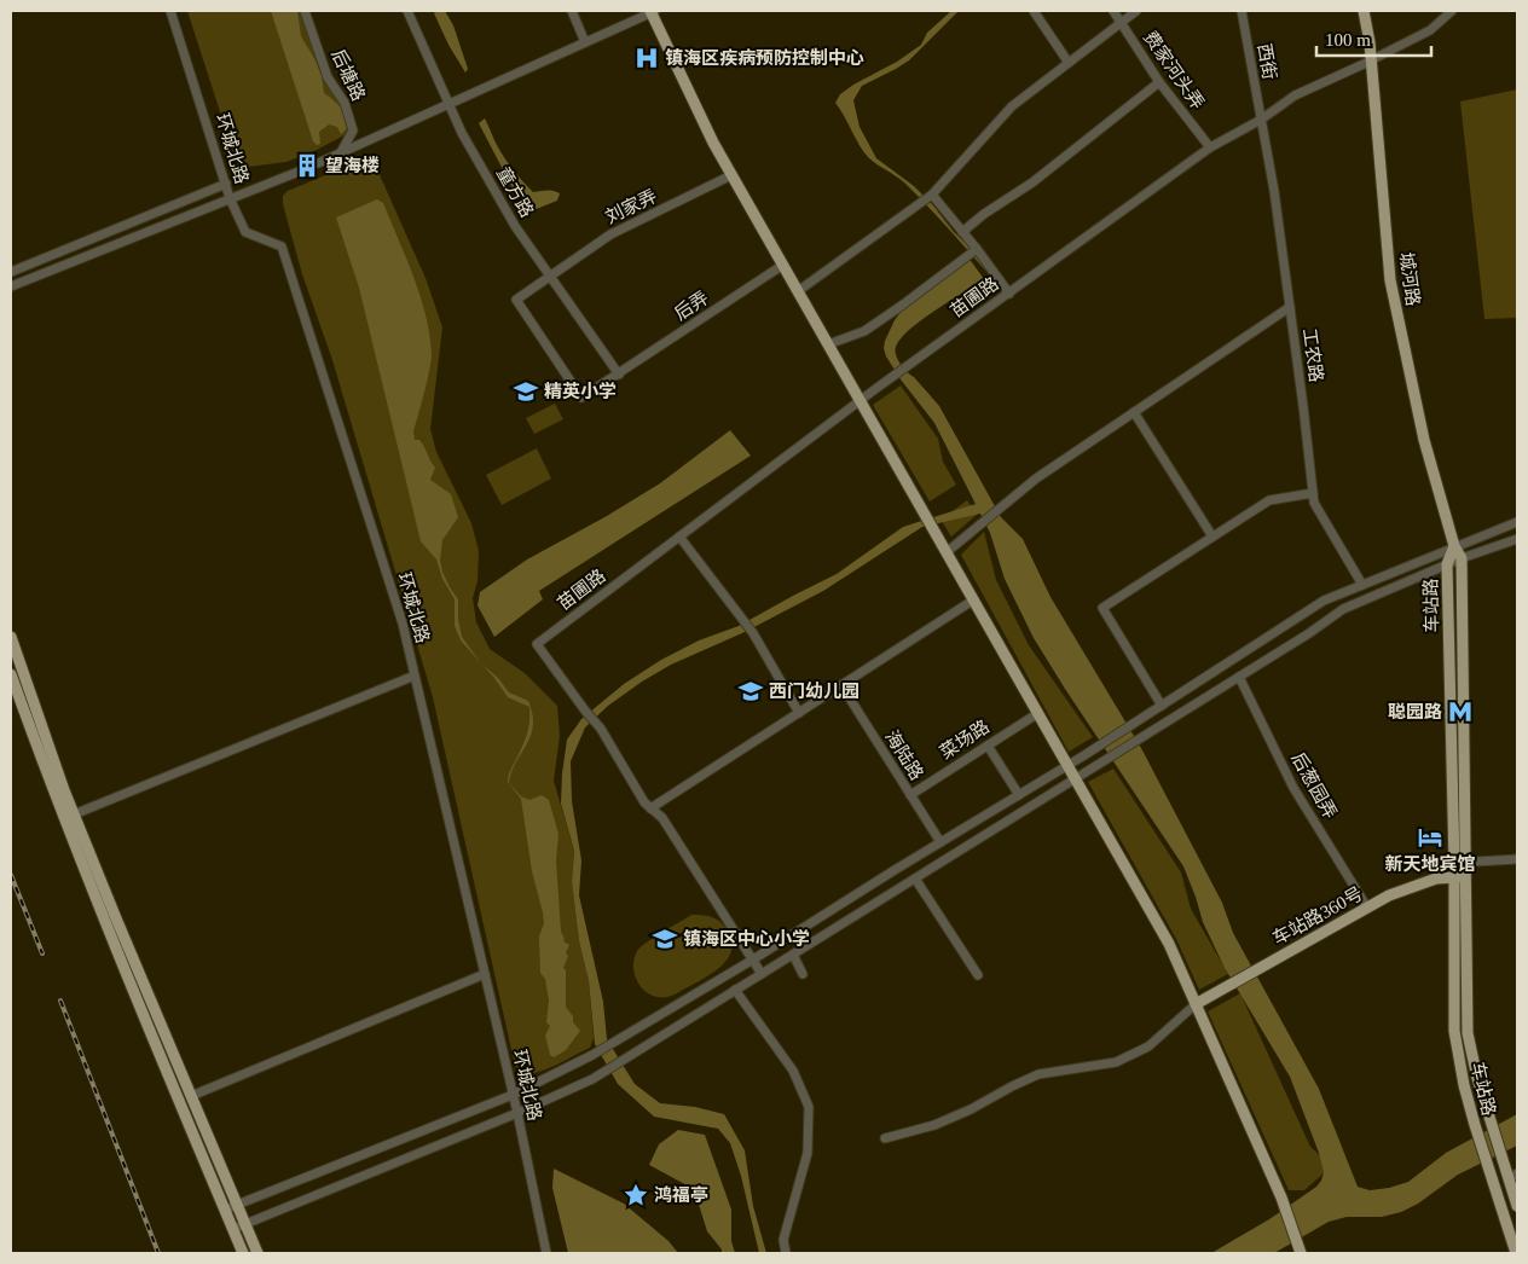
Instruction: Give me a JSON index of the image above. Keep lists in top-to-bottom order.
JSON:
{
  "streets": {
    "main road": ["城河路", "车站路", "车站路360号"],
    "street": [
      "西街",
      "费家河头弄",
      "后塘路",
      "环城北路",
      "童方路",
      "刘家弄",
      "苗圃路",
      "后弄",
      "工农路",
      "菜场路",
      "海陆路",
      "后葱园弄"
    ]
  },
  "crossings": [
    ["西街", "苗圃路"],
    ["西街", "工农路"],
    ["费家河头弄", "苗圃路"],
    ["童方路", "刘家弄"],
    ["童方路", "后弄"],
    ["刘家弄", "后弄"],
    ["城河路", "苗圃路"],
    ["城河路", "车站路"],
    ["苗圃路", "工农路"],
    ["车站路", "车站路360号"],
    ["菜场路", "海陆路"],
    ["后葱园弄", "车站路360号"]
  ],
  "places": {
    "hospital": ["镇海区疾病预防控制中心"],
    "building": ["望海楼"],
    "school or university": ["精英小学", "西门幼儿园", "镇海区中心小学"],
    "metro station": ["聪园路"],
    "hotel": ["新天地宾馆"],
    "place": ["鸿福亭"]
  },
  "scale_bar": "100 m"
}
